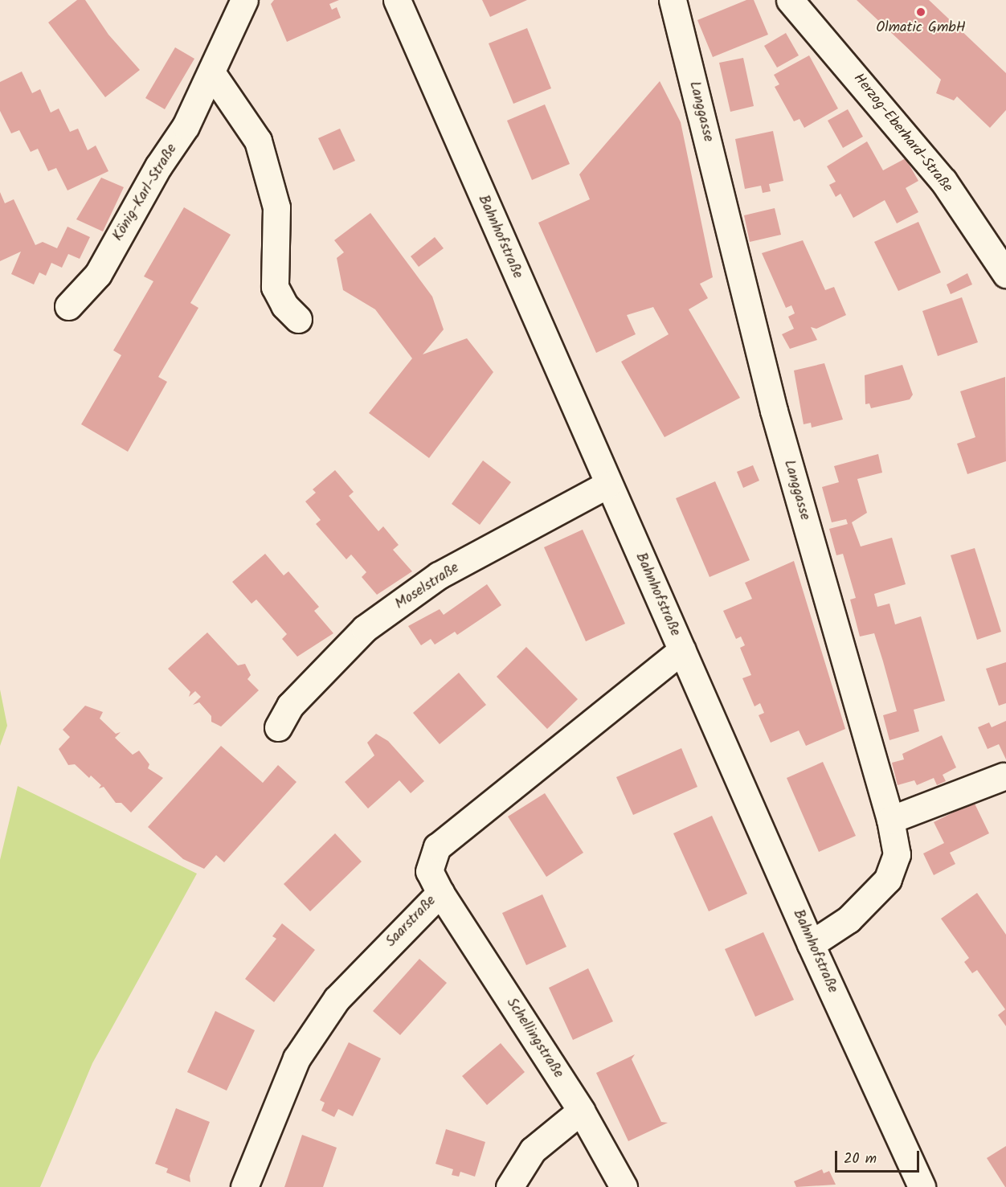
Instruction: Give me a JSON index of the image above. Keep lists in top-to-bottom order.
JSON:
{
  "streets": {
    "street": [
      "Langgasse",
      "Herzog-Eberhard-Straße",
      "König-Karl-Straße",
      "Bahnhofstraße",
      "Moselstraße",
      "Saarstraße",
      "Schellingstraße"
    ]
  },
  "crossings": [
    ["Langgasse", "Bahnhofstraße"],
    ["Bahnhofstraße", "Moselstraße"],
    ["Bahnhofstraße", "Saarstraße"],
    ["Saarstraße", "Schellingstraße"]
  ],
  "places": ["Olmatic GmbH"],
  "scale_bar": "20 m"
}
